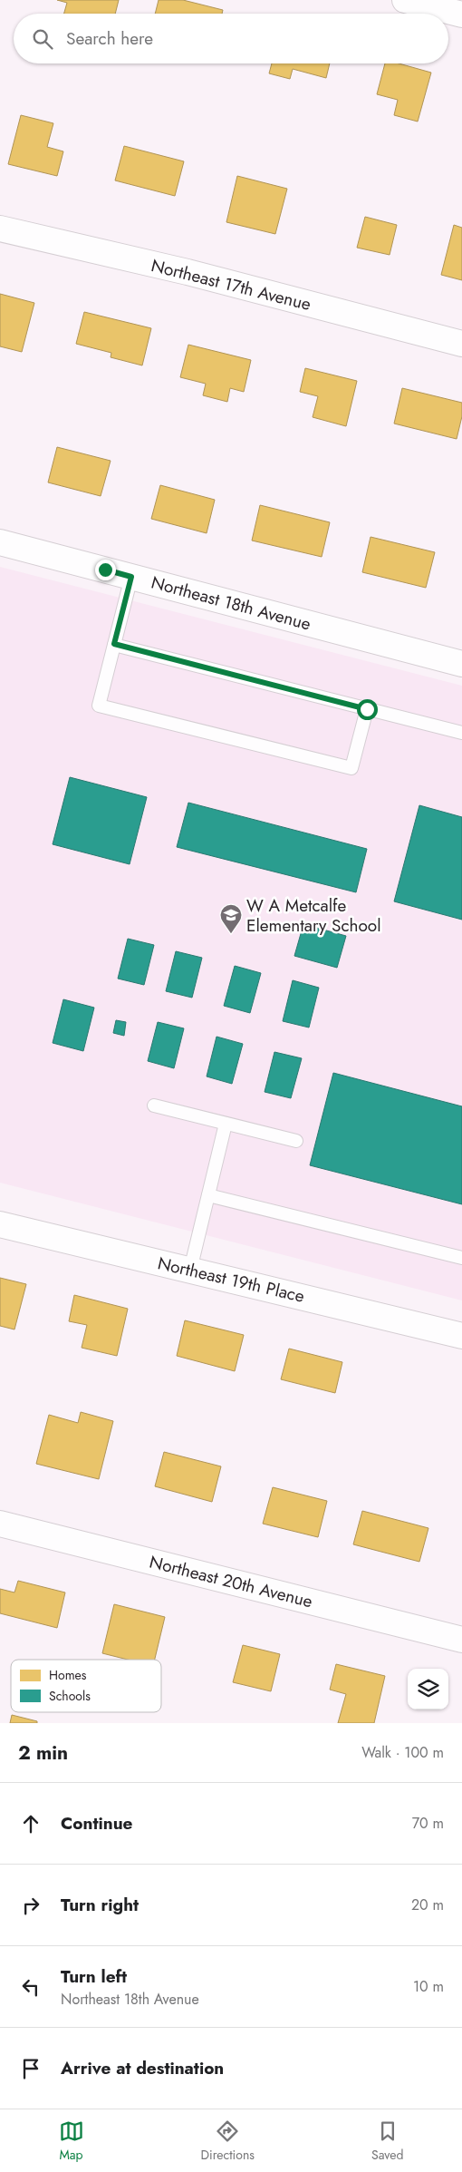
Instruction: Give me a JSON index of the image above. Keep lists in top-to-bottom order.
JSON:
{
  "streets": {
    "street": [
      "Northeast 17th Avenue",
      "Northeast 18th Avenue",
      "Northeast 19th Place",
      "Northeast 20th Avenue"
    ]
  },
  "places": {
    "school or university": ["W A Metcalfe Elementary School"]
  },
  "legend": ["Homes", "Schools"],
  "page": {
    "search": "Search here",
    "heading": ["2 min", "Walk · 100 m"],
    "list": [
      ["Continue", "70 m"],
      ["Turn right", "20 m"],
      ["Turn left", "Northeast 18th Avenue", "10 m"],
      "Arrive at destination"
    ],
    "nav": ["Map", "Directions", "Saved"]
  }
}
